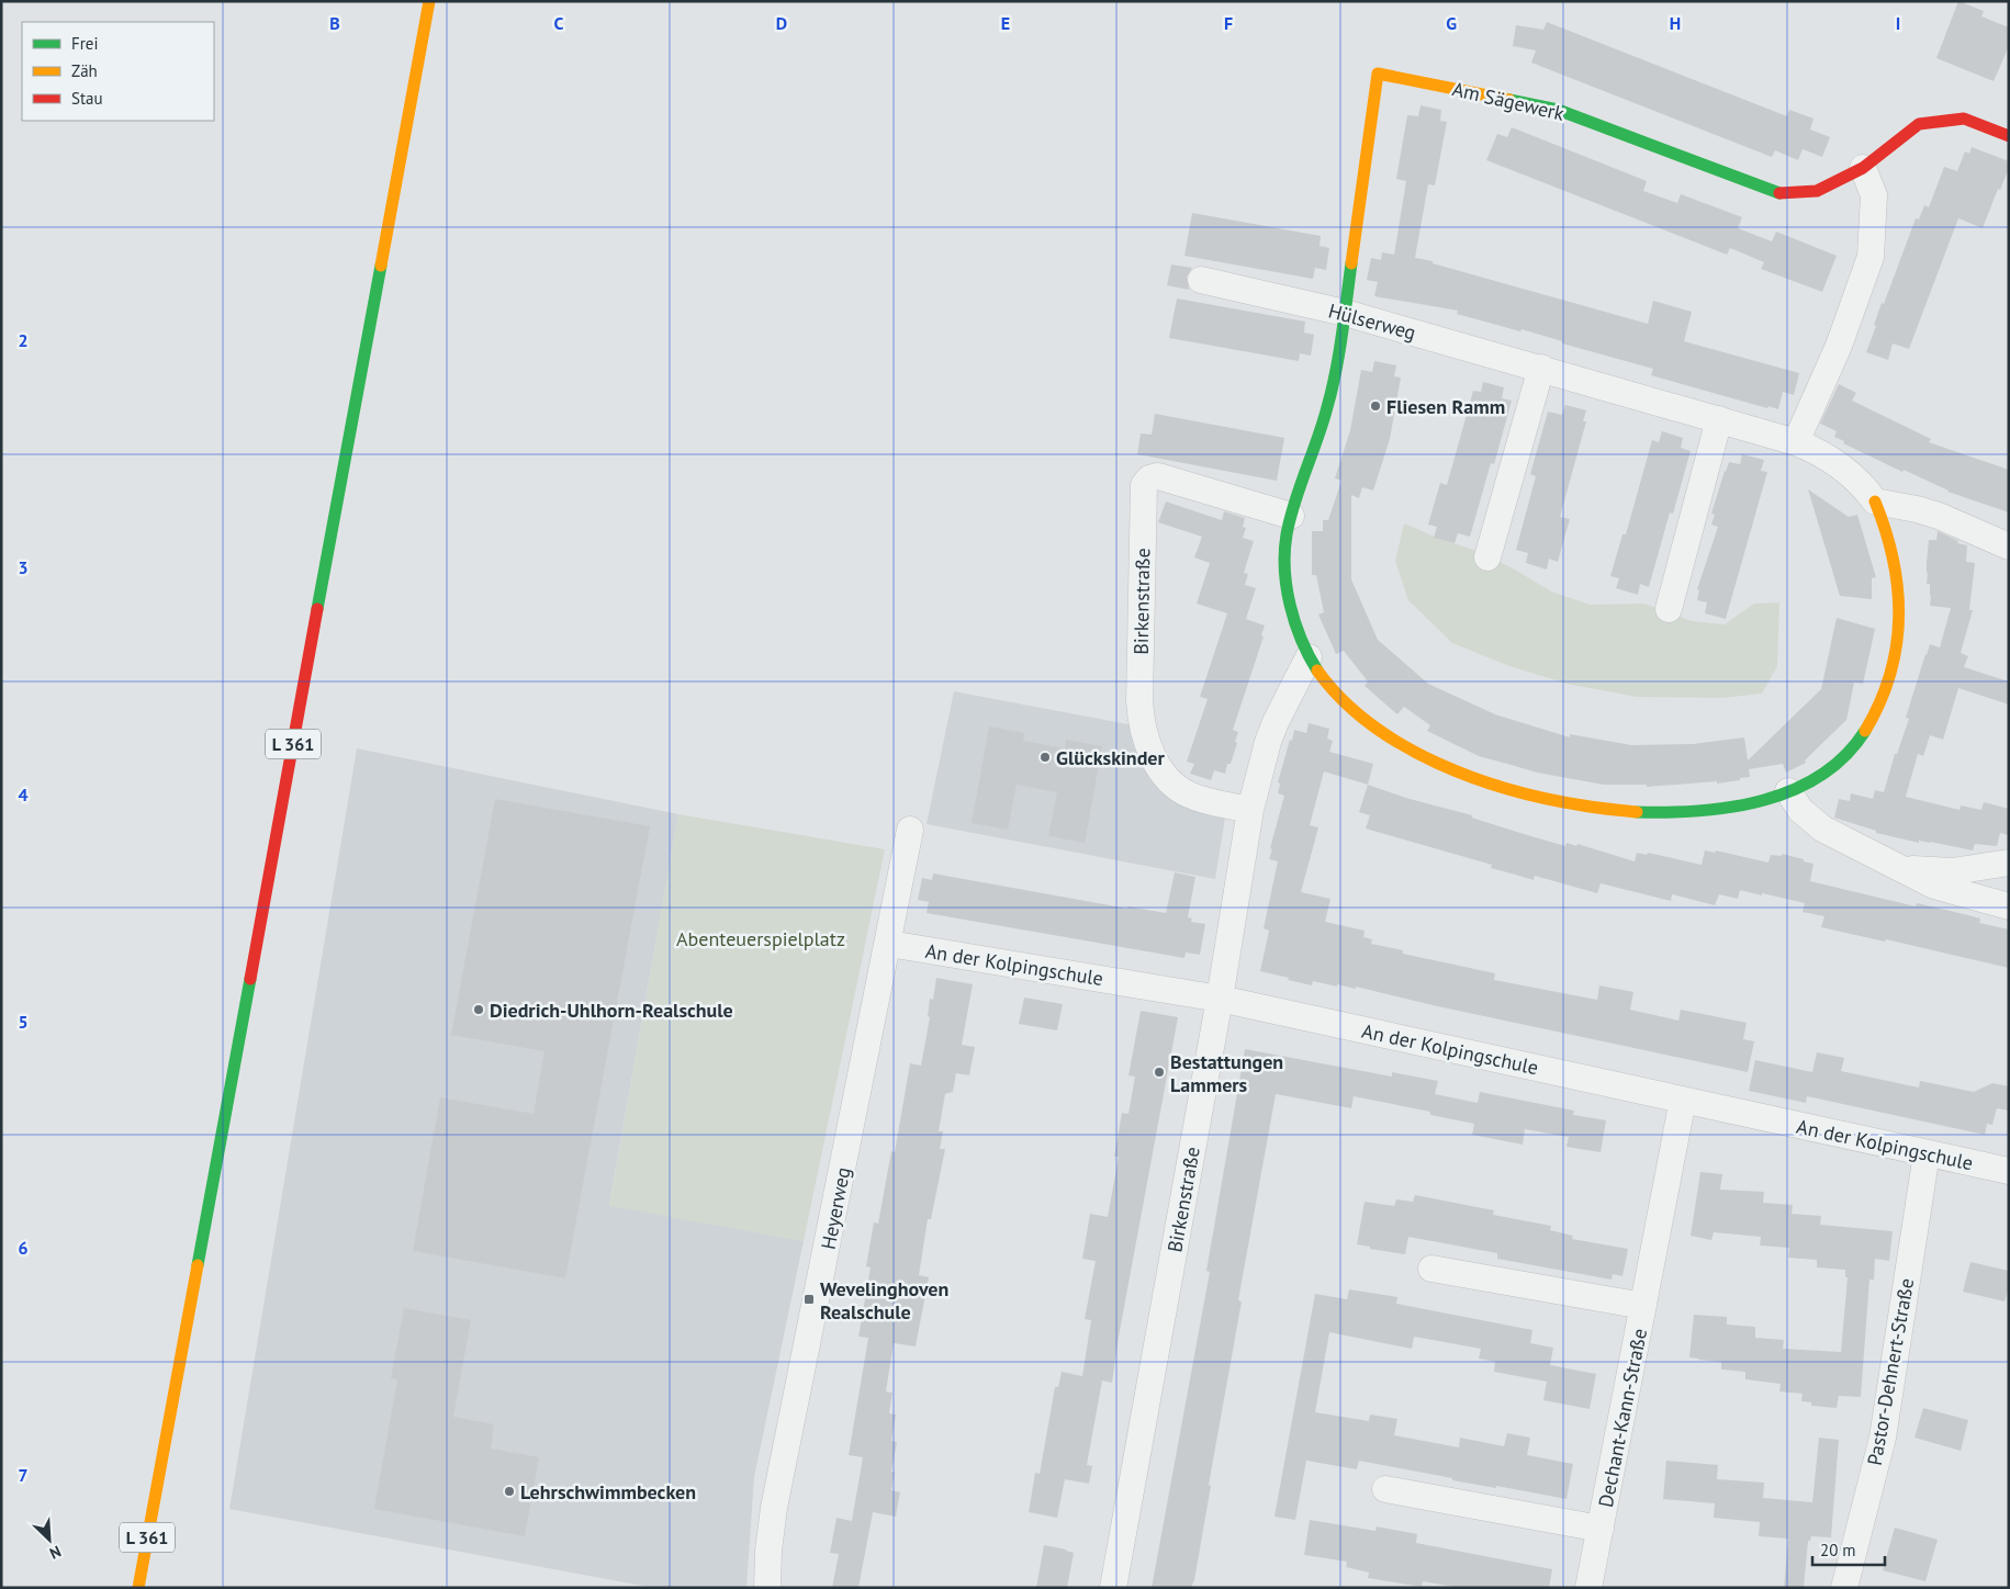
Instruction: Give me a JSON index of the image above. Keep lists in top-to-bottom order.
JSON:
{
  "streets": {
    "street": [
      "Am Sägewerk",
      "Hülserweg",
      "Birkenstraße",
      "L 361",
      "An der Kolpingschule",
      "Heyerweg",
      "Pastor-Dehnert-Straße",
      "Dechant-Kann-Straße"
    ]
  },
  "crossings": [
    ["Am Sägewerk", "Hülserweg"],
    ["Birkenstraße", "An der Kolpingschule"],
    ["An der Kolpingschule", "Heyerweg"],
    ["An der Kolpingschule", "Pastor-Dehnert-Straße"],
    ["An der Kolpingschule", "Dechant-Kann-Straße"]
  ],
  "parks": ["Abenteuerspielplatz"],
  "places": {
    "other": [
      "Fliesen Ramm",
      "Glückskinder",
      "Diedrich-Uhlhorn-Realschule",
      "Bestattungen Lammers",
      "Lehrschwimmbecken"
    ],
    "transit": ["Wevelinghoven Realschule"]
  },
  "legend": ["Frei", "Zäh", "Stau"],
  "scale_bar": "20 m",
  "north": "bottom right",
  "grid": {
    "columns": [
      "B",
      "C",
      "D",
      "E",
      "F",
      "G",
      "H",
      "I"
    ],
    "rows": [
      "2",
      "3",
      "4",
      "5",
      "6",
      "7"
    ]
  }
}
